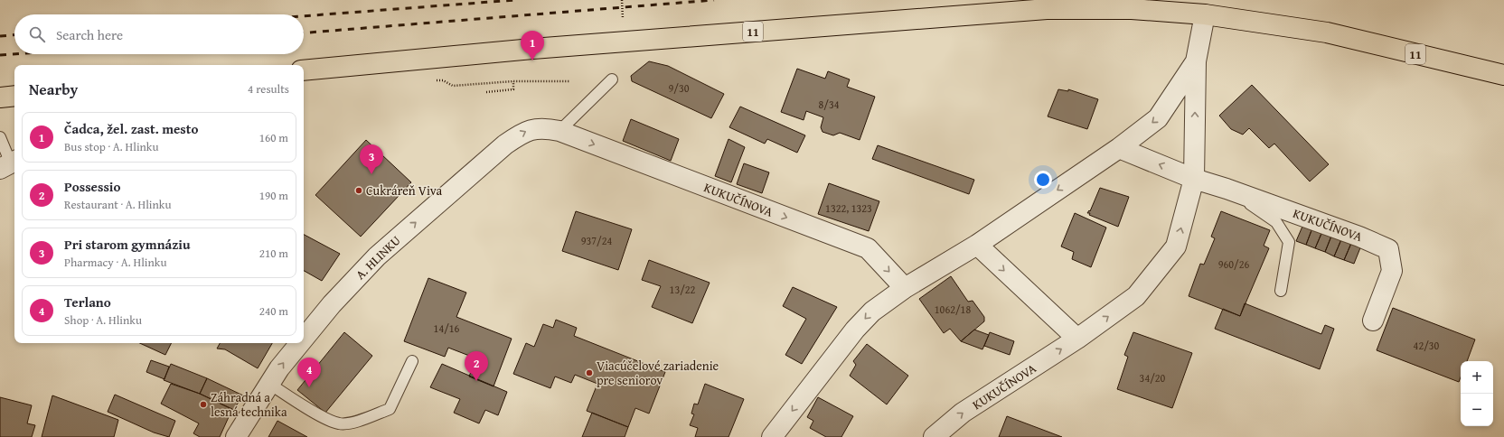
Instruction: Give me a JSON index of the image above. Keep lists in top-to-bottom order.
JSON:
{
  "streets": {
    "main road": ["11"],
    "street": ["KUKUČÍNOVA", "A. HLINKU"]
  },
  "crossings": [
    ["KUKUČÍNOVA", "A. HLINKU"]
  ],
  "one_way": ["A. HLINKU"],
  "places": ["Cukráreň Viva", "Viacúčelové zariadenie pre seniorov", "Záhradná a lesná technika"],
  "house_numbers": [
    "9/30",
    "8/34",
    "1322, 1323",
    "937/24",
    "960/26",
    "13/22",
    "1062/18",
    "14/16",
    "42/30",
    "34/20"
  ],
  "page": {
    "search": "Search here",
    "pins": [
      "1",
      "3",
      "2",
      "4"
    ],
    "heading": ["Nearby", "4 results"],
    "list": [
      {
        "mark": "1",
        "name": "Čadca, žel. zast. mesto",
        "note": "Bus stop · A. Hlinku",
        "value": "160 m"
      },
      {
        "mark": "2",
        "name": "Possessio",
        "note": "Restaurant · A. Hlinku",
        "value": "190 m"
      },
      {
        "mark": "3",
        "name": "Pri starom gymnáziu",
        "note": "Pharmacy · A. Hlinku",
        "value": "210 m"
      },
      {
        "mark": "4",
        "name": "Terlano",
        "note": "Shop · A. Hlinku",
        "value": "240 m"
      }
    ],
    "map_buttons": ["+", "−"]
  }
}
